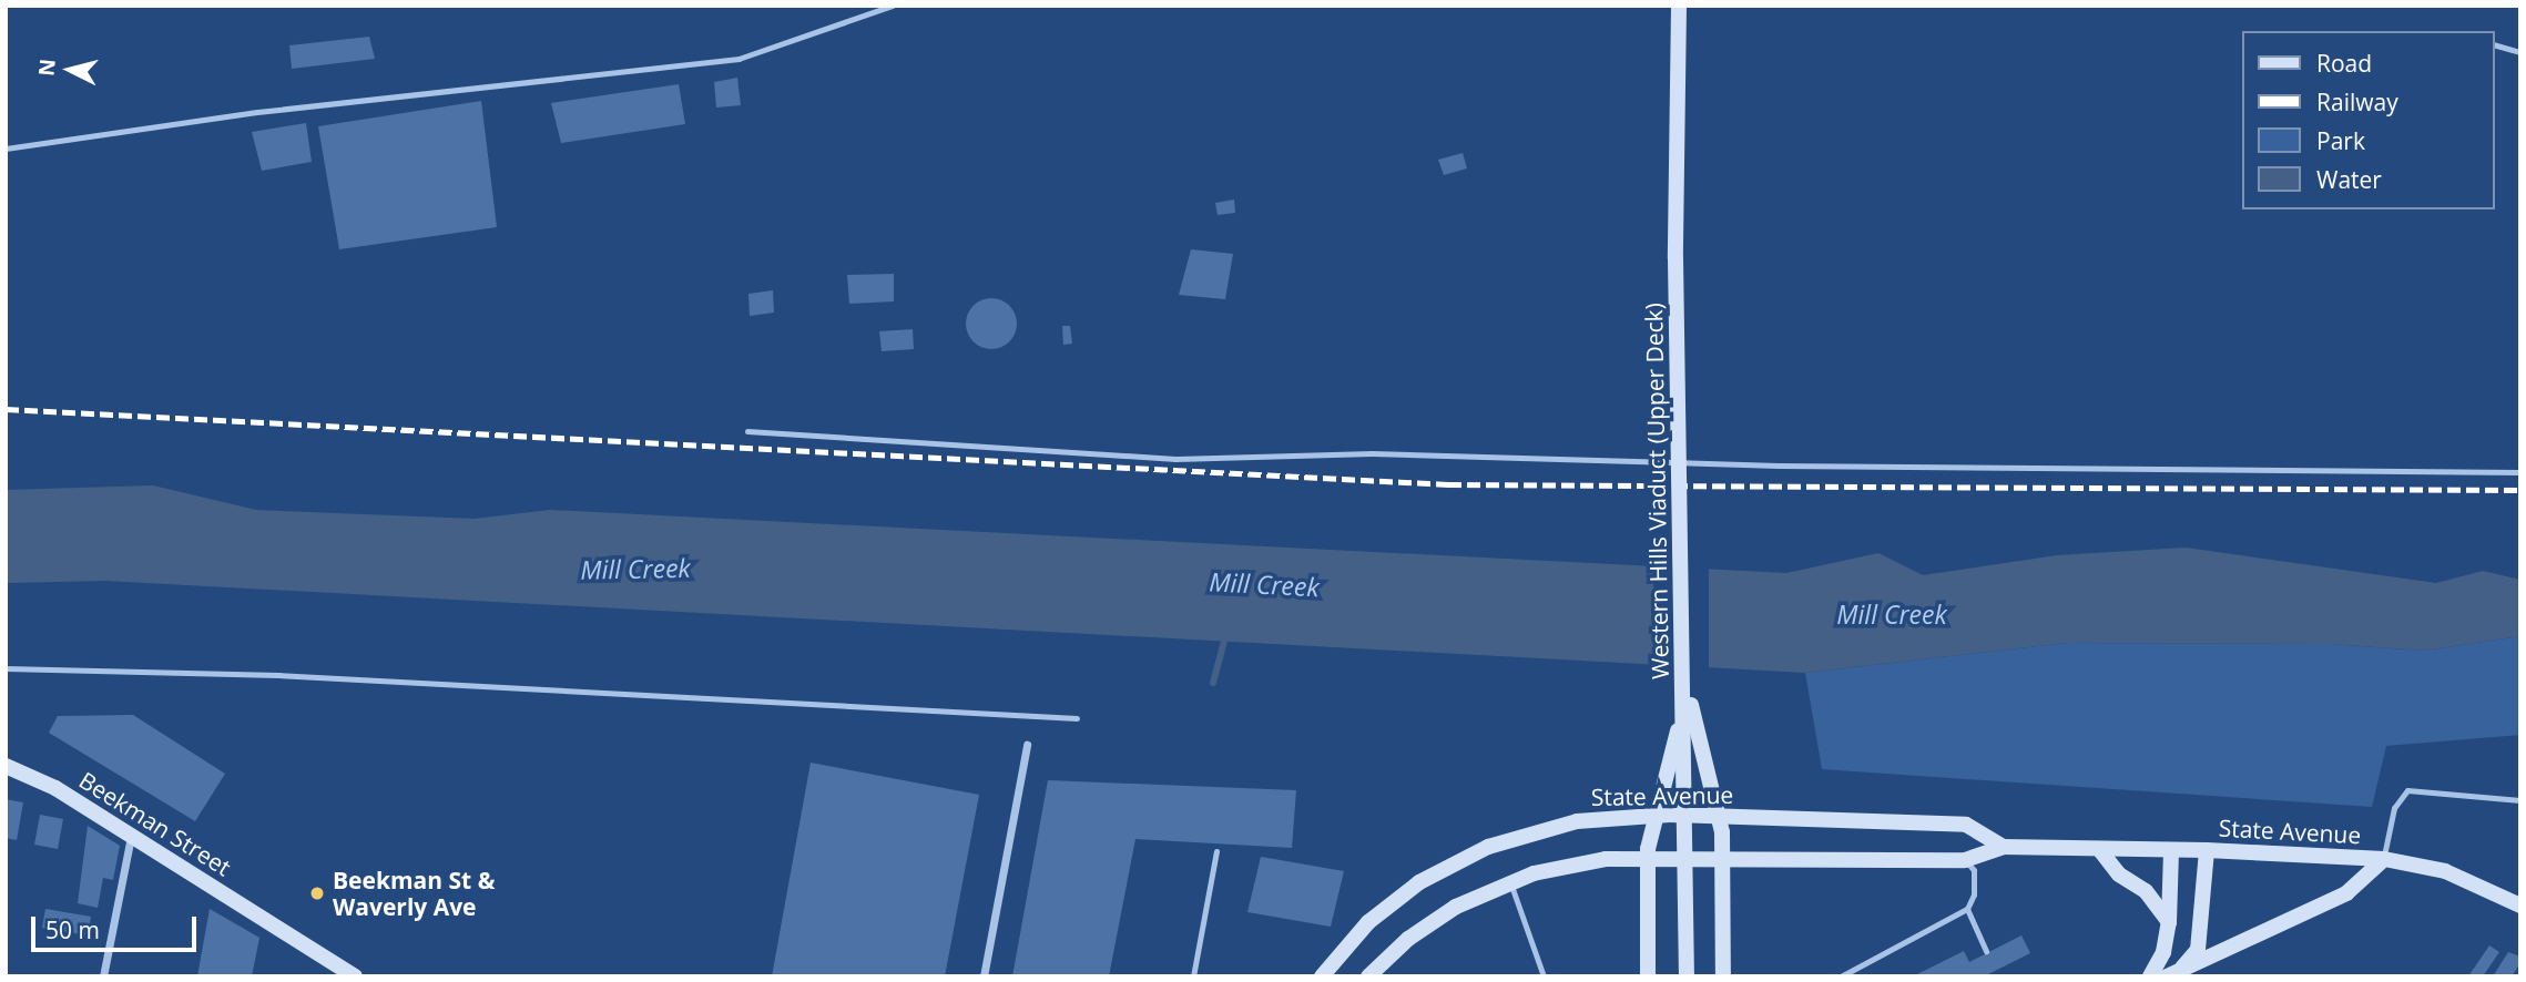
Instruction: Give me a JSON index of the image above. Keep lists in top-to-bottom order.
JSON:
{
  "streets": {
    "main road": ["Western Hills Viaduct (Upper Deck)", "State Avenue", "Beekman Street"]
  },
  "water": ["Mill Creek"],
  "places": ["Beekman St & Waverly Ave"],
  "legend": [
    "Road",
    "Railway",
    "Park",
    "Water"
  ],
  "scale_bar": "50 m",
  "north": "left"
}
